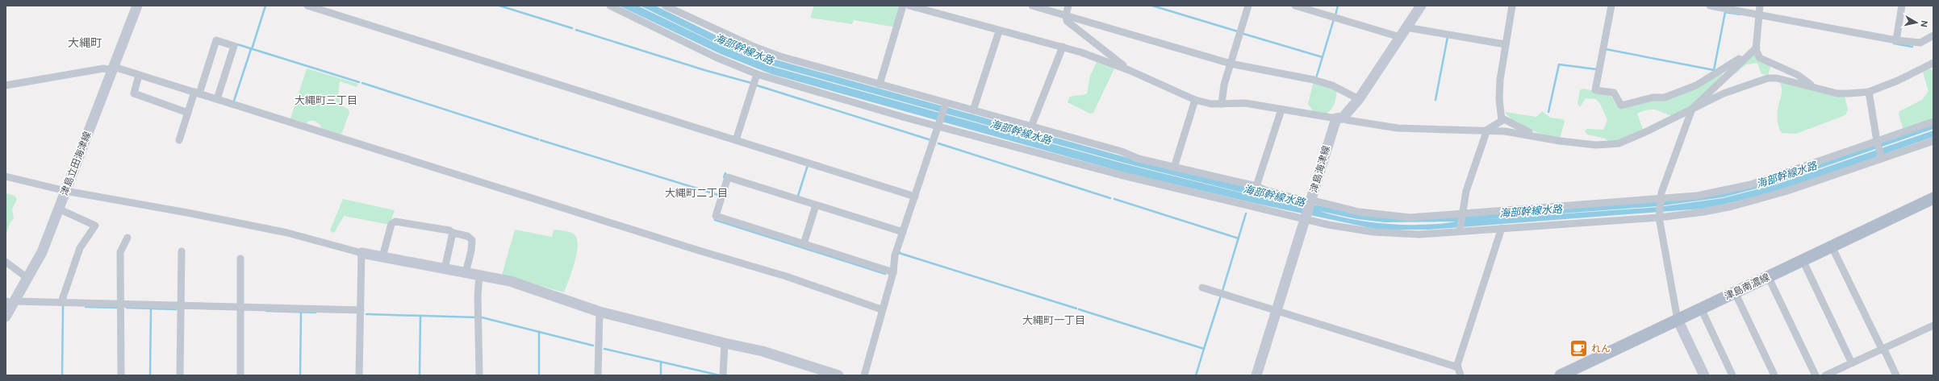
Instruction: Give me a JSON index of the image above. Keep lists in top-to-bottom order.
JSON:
{
  "streets": {
    "main road": ["津島立田海津線", "津島海津線", "津島南濃線"]
  },
  "districts": [
    "大縄町",
    "大縄町三丁目",
    "大縄町二丁目",
    "大縄町一丁目"
  ],
  "water": ["海部幹線水路"],
  "places": {
    "cafe": ["れん"]
  },
  "north": "right"
}
